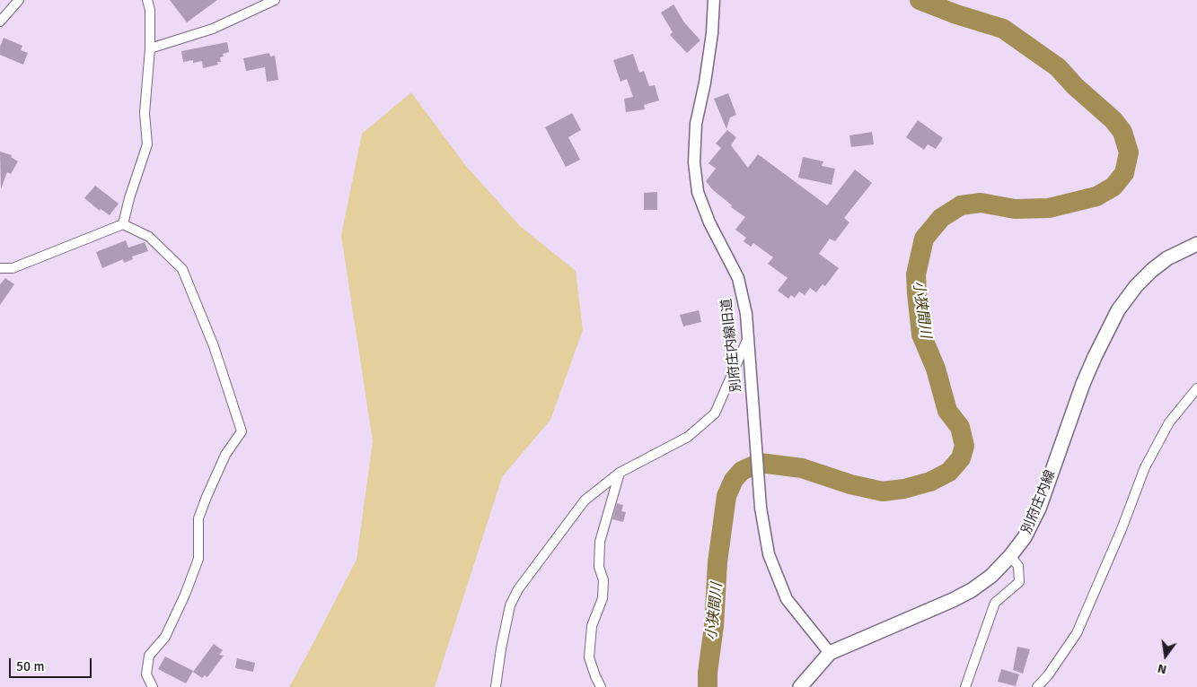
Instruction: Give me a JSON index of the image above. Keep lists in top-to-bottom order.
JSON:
{
  "streets": {
    "main road": ["別府庄内線"],
    "street": ["別府庄内線旧道"]
  },
  "crossings": [
    ["別府庄内線旧道", "別府庄内線"]
  ],
  "water": ["小狭間川"],
  "scale_bar": "50 m",
  "north": "bottom"
}
